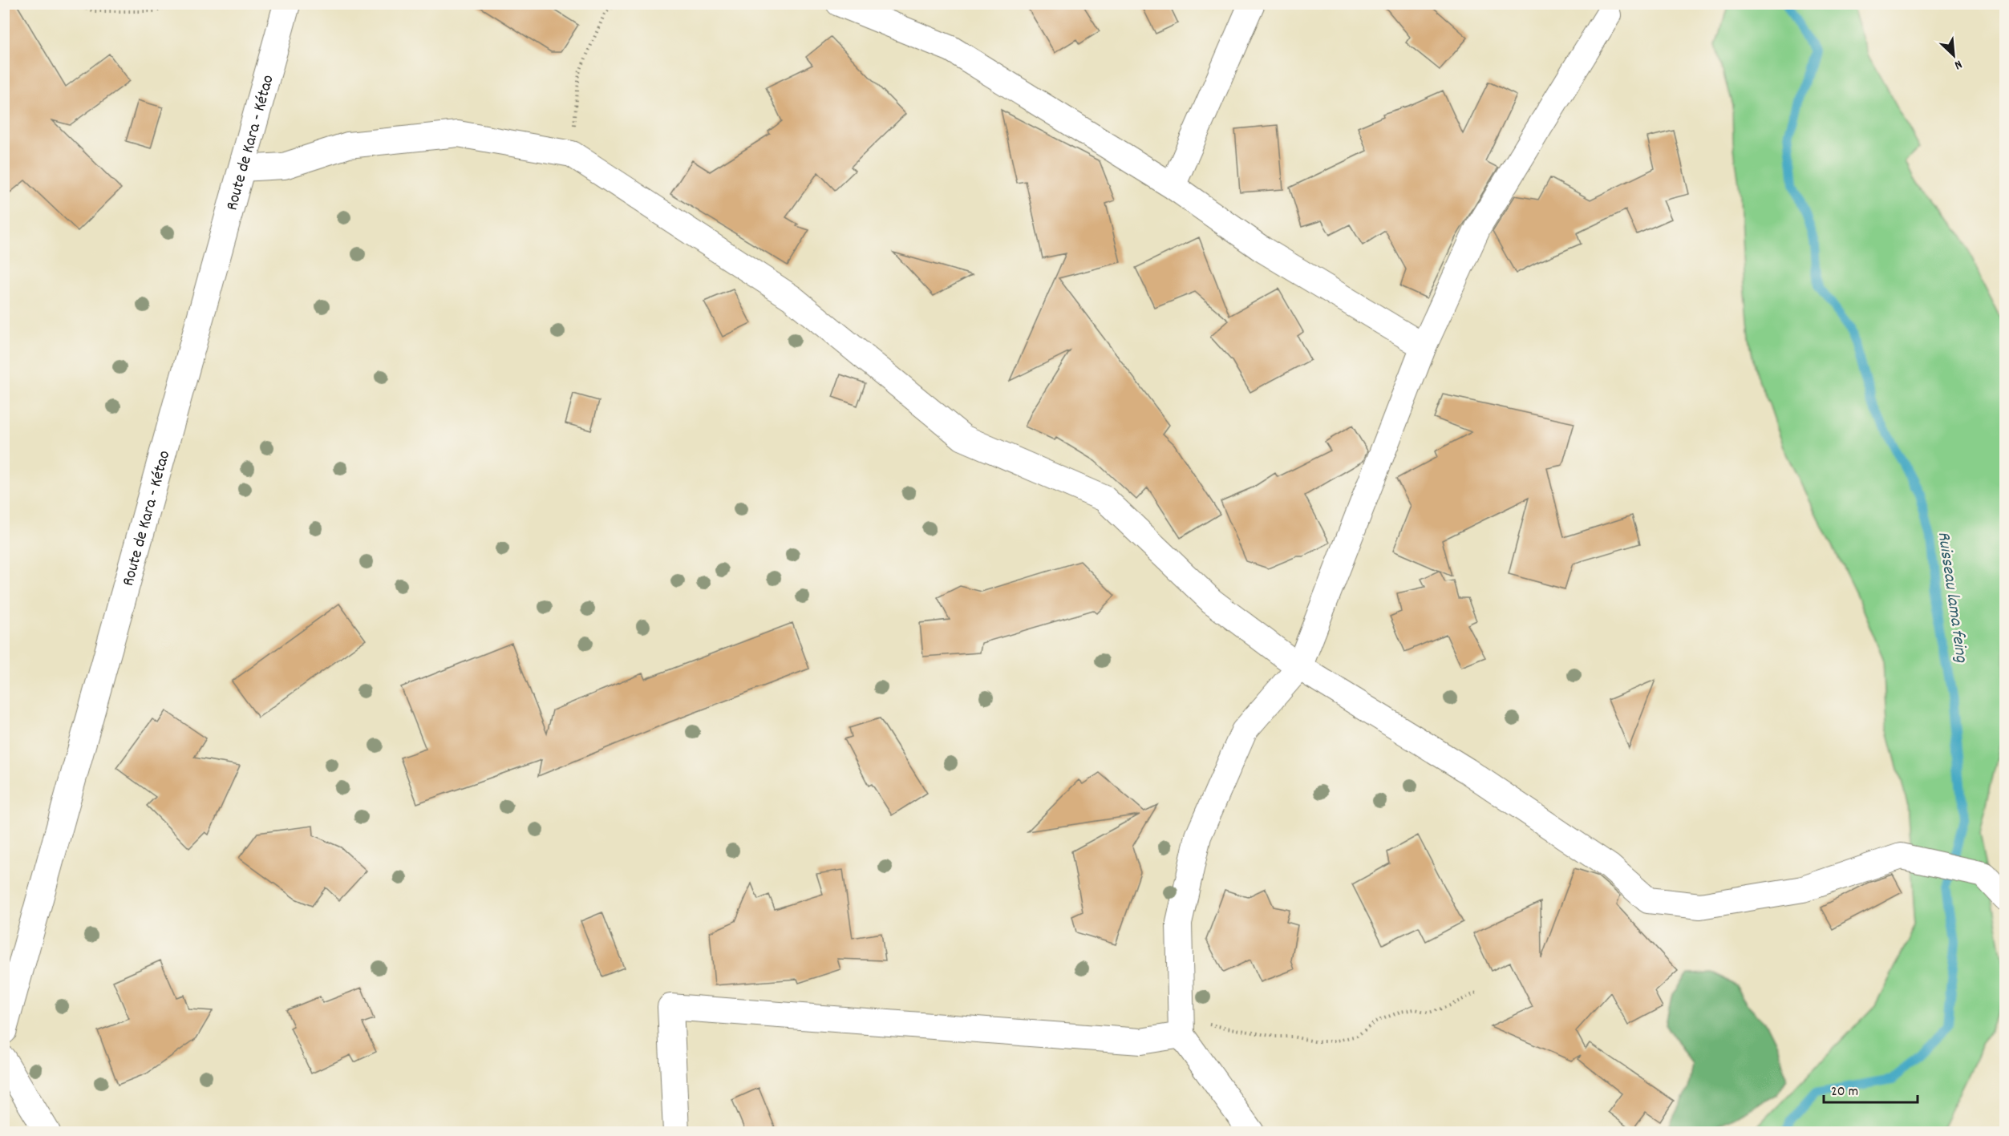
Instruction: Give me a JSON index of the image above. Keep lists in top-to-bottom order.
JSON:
{
  "streets": {
    "main road": ["Route de Kara - Kétao"]
  },
  "water": ["Ruisseau lama feing"],
  "scale_bar": "20 m",
  "north": "bottom right"
}
